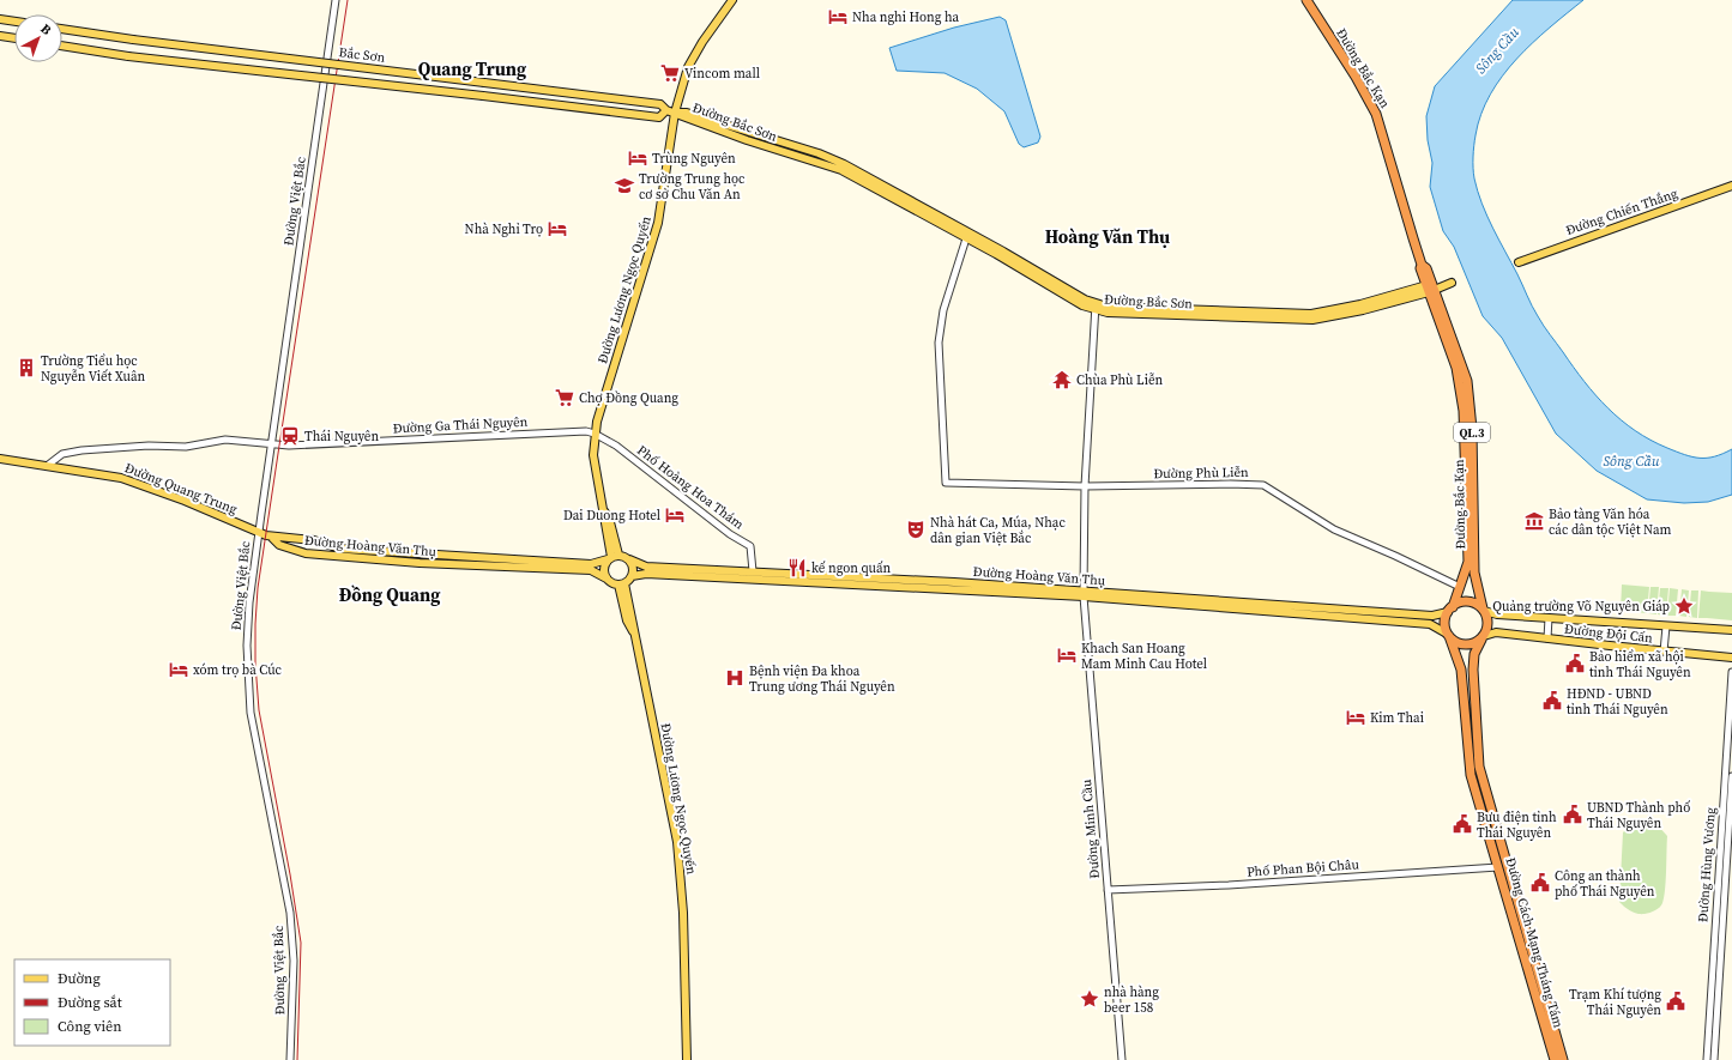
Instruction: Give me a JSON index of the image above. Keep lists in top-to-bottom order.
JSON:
{
  "streets": {
    "highway": ["Đường Bắc Kạn", "QL.3", "Đường Cách Mạng Tháng Tám"],
    "main road": [
      "Bắc Sơn",
      "Đường Bắc Sơn",
      "Đường Chiến Thắng",
      "Đường Lương Ngọc Quyến",
      "Đường Quang Trung",
      "Đường Hoàng Văn Thụ",
      "Đường Đội Cấn"
    ],
    "street": [
      "Đường Việt Bắc",
      "Đường Ga Thái Nguyên",
      "Đường Phù Liễn",
      "Phố Hoàng Hoa Thám",
      "Đường Minh Cầu",
      "Đường Hùng Vương",
      "Phố Phan Bội Châu"
    ]
  },
  "crossings": [
    ["Bắc Sơn", "Đường Bắc Sơn"],
    ["Bắc Sơn", "Đường Lương Ngọc Quyến"],
    ["Đường Bắc Kạn", "Đường Bắc Sơn"],
    ["Đường Bắc Kạn", "QL.3"],
    ["Đường Bắc Kạn", "Đường Phù Liễn"],
    ["Đường Bắc Kạn", "Đường Hoàng Văn Thụ"],
    ["Đường Bắc Kạn", "Đường Đội Cấn"],
    ["Đường Bắc Kạn", "Đường Cách Mạng Tháng Tám"],
    ["Đường Bắc Sơn", "Đường Lương Ngọc Quyến"],
    ["Đường Bắc Sơn", "Đường Phù Liễn"],
    ["Đường Bắc Sơn", "Đường Minh Cầu"],
    ["Đường Việt Bắc", "Đường Ga Thái Nguyên"],
    ["Đường Việt Bắc", "Đường Quang Trung"],
    ["Đường Việt Bắc", "Đường Hoàng Văn Thụ"],
    ["Đường Lương Ngọc Quyến", "Đường Ga Thái Nguyên"],
    ["Đường Lương Ngọc Quyến", "Phố Hoàng Hoa Thám"],
    ["Đường Lương Ngọc Quyến", "Đường Hoàng Văn Thụ"],
    ["Đường Ga Thái Nguyên", "Phố Hoàng Hoa Thám"],
    ["Đường Ga Thái Nguyên", "Đường Quang Trung"],
    ["QL.3", "Đường Hoàng Văn Thụ"],
    ["QL.3", "Đường Đội Cấn"],
    ["QL.3", "Đường Cách Mạng Tháng Tám"],
    ["Đường Phù Liễn", "Đường Minh Cầu"],
    ["Phố Hoàng Hoa Thám", "Đường Hoàng Văn Thụ"],
    ["Đường Quang Trung", "Đường Hoàng Văn Thụ"],
    ["Đường Hoàng Văn Thụ", "Đường Đội Cấn"],
    ["Đường Hoàng Văn Thụ", "Đường Minh Cầu"],
    ["Đường Hoàng Văn Thụ", "Đường Cách Mạng Tháng Tám"],
    ["Đường Đội Cấn", "Đường Cách Mạng Tháng Tám"],
    ["Đường Minh Cầu", "Phố Phan Bội Châu"],
    ["Phố Phan Bội Châu", "Đường Cách Mạng Tháng Tám"]
  ],
  "districts": ["Quang Trung", "Hoàng Văn Thụ", "Đồng Quang"],
  "water": ["Sông Cầu"],
  "places": {
    "hotel": [
      "Nha nghi Hong ha",
      "Trùng Nguyên",
      "Nhà Nghỉ Trọ",
      "Dai Duong Hotel",
      "Khach San Hoang Mam Minh Cau Hotel",
      "xóm trọ bà Cúc",
      "Kim Thai"
    ],
    "supermarket": ["Vincom mall", "Chợ Đồng Quang"],
    "school or university": ["Trường Trung học cơ sở Chu Văn An"],
    "building": ["Trường Tiểu học Nguyễn Viết Xuân"],
    "temple": ["Chùa Phù Liễn"],
    "station": ["Thái Nguyên"],
    "museum": ["Bảo tàng Văn hóa các dân tộc Việt Nam"],
    "theatre": ["Nhà hát Ca, Múa, Nhạc dân gian Việt Bắc"],
    "restaurant": ["kế ngon quấn"],
    "place": ["Quảng trường Võ Nguyên Giáp", "nhà hàng beer 158"],
    "public building": [
      "Bảo hiểm xã hội tỉnh Thái Nguyên",
      "HĐND - UBND tỉnh Thái Nguyên",
      "UBND Thành phố Thái Nguyên",
      "Bưu điện tỉnh Thái Nguyên",
      "Công an thành phố Thái Nguyên",
      "Trạm Khí tượng Thái Nguyên"
    ],
    "hospital": ["Bệnh viện Đa khoa Trung ương Thái Nguyên"]
  },
  "legend": ["Đường", "Đường sắt", "Công viên"],
  "north": "top right"
}
